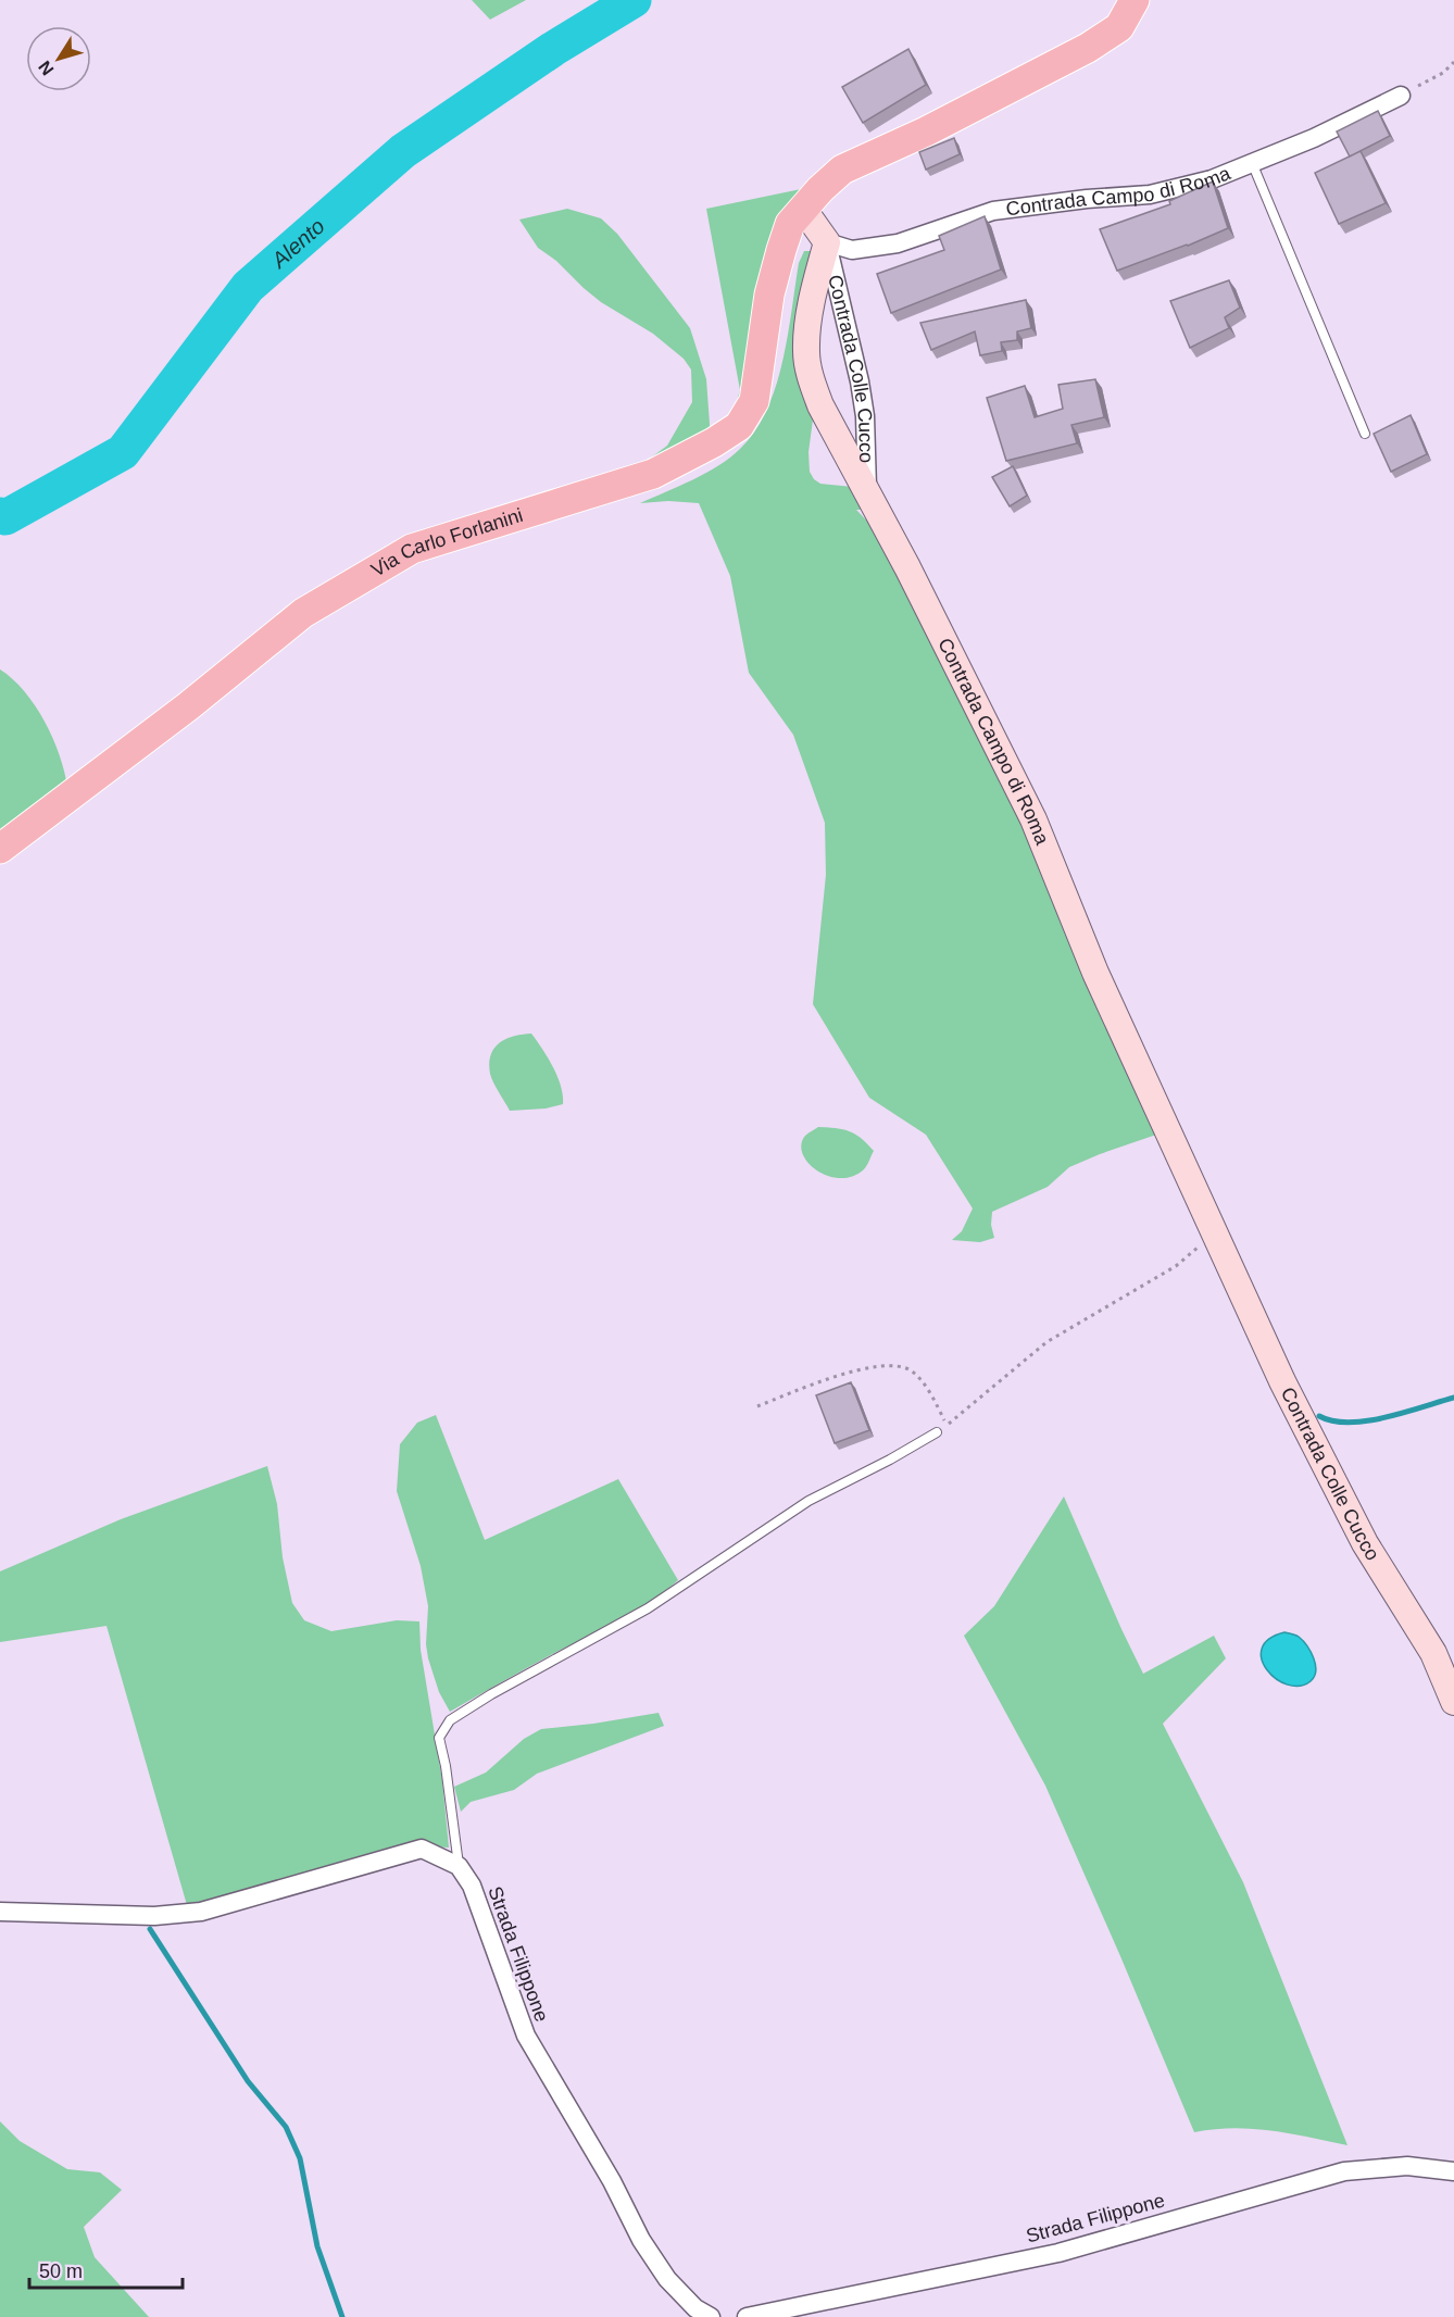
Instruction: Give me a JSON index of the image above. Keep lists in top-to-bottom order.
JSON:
{
  "streets": {
    "main road": ["Via Carlo Forlanini"],
    "street": ["Contrada Campo di Roma", "Contrada Colle Cucco", "Strada Filippone"]
  },
  "crossings": [
    ["Contrada Campo di Roma", "Contrada Colle Cucco"]
  ],
  "water": ["Alento"],
  "scale_bar": "50 m",
  "north": "bottom left"
}
